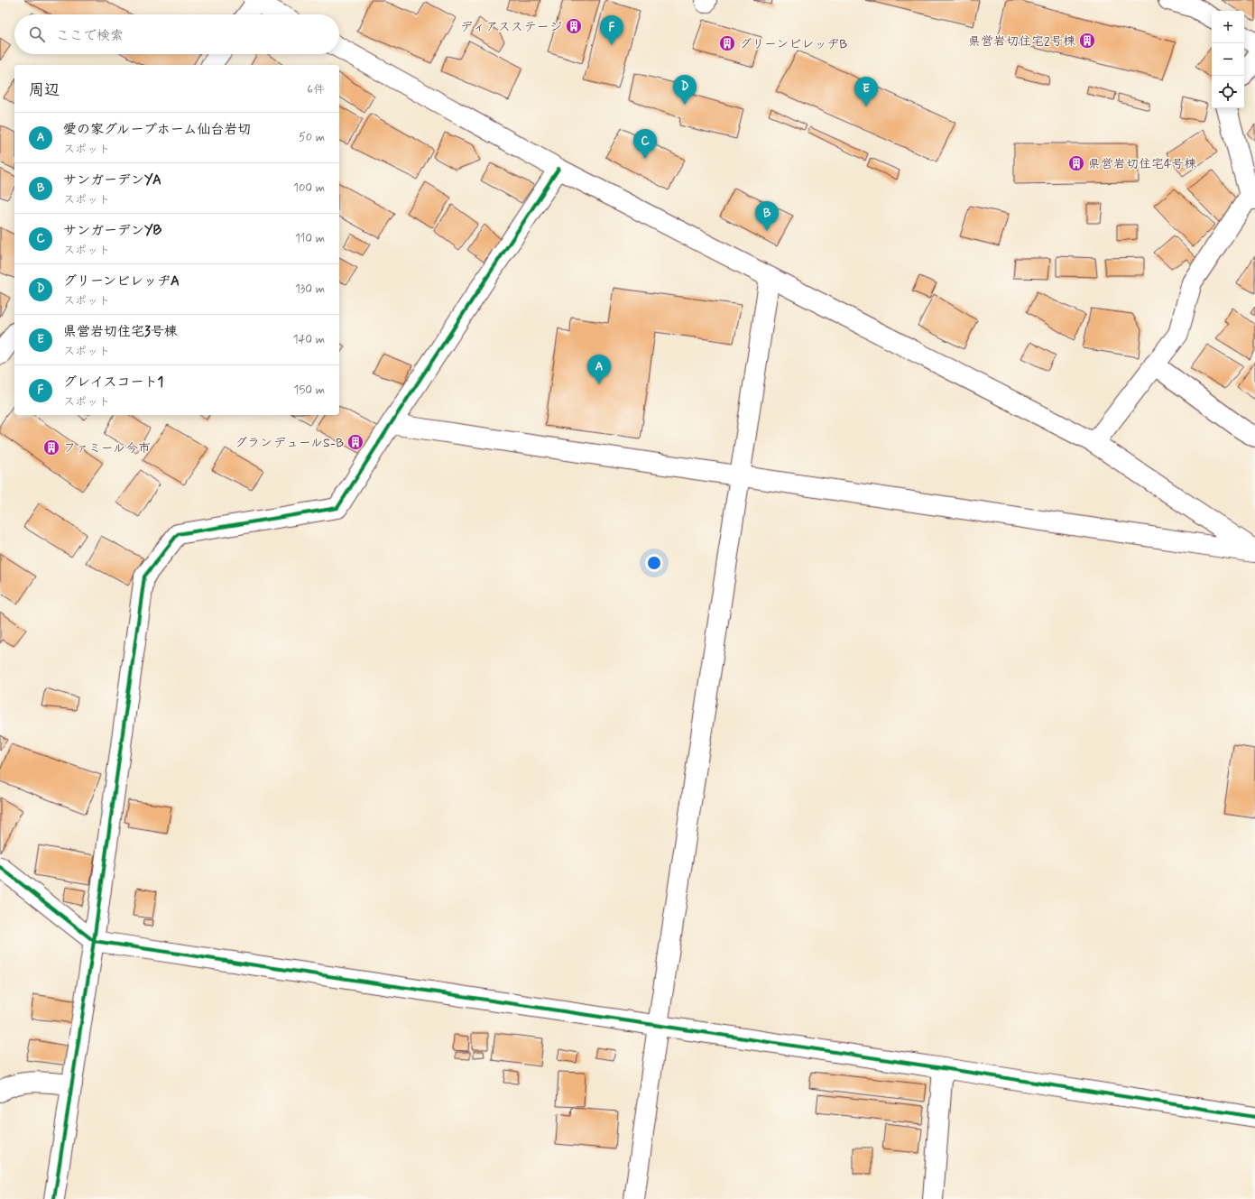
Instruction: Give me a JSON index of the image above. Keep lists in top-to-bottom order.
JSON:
{
  "places": {
    "building": [
      "ディアスステージ",
      "県営岩切住宅2号棟",
      "グリーンビレッヂB",
      "県営岩切住宅4号棟",
      "グランデュールS-B",
      "ファミール今市"
    ]
  },
  "page": {
    "map_buttons": ["+", "−"],
    "search": "ここで検索",
    "pins": [
      "F",
      "D",
      "E",
      "C",
      "B",
      "A"
    ],
    "heading": ["周辺", "6件"],
    "list": [
      {
        "mark": "A",
        "name": "愛の家グループホーム仙台岩切",
        "note": "スポット",
        "value": "50 m"
      },
      {
        "mark": "B",
        "name": "サンガーデンYA",
        "note": "スポット",
        "value": "100 m"
      },
      {
        "mark": "C",
        "name": "サンガーデンYB",
        "note": "スポット",
        "value": "110 m"
      },
      {
        "mark": "D",
        "name": "グリーンビレッヂA",
        "note": "スポット",
        "value": "130 m"
      },
      {
        "mark": "E",
        "name": "県営岩切住宅3号棟",
        "note": "スポット",
        "value": "140 m"
      },
      {
        "mark": "F",
        "name": "グレイスコート1",
        "note": "スポット",
        "value": "150 m"
      }
    ]
  }
}
